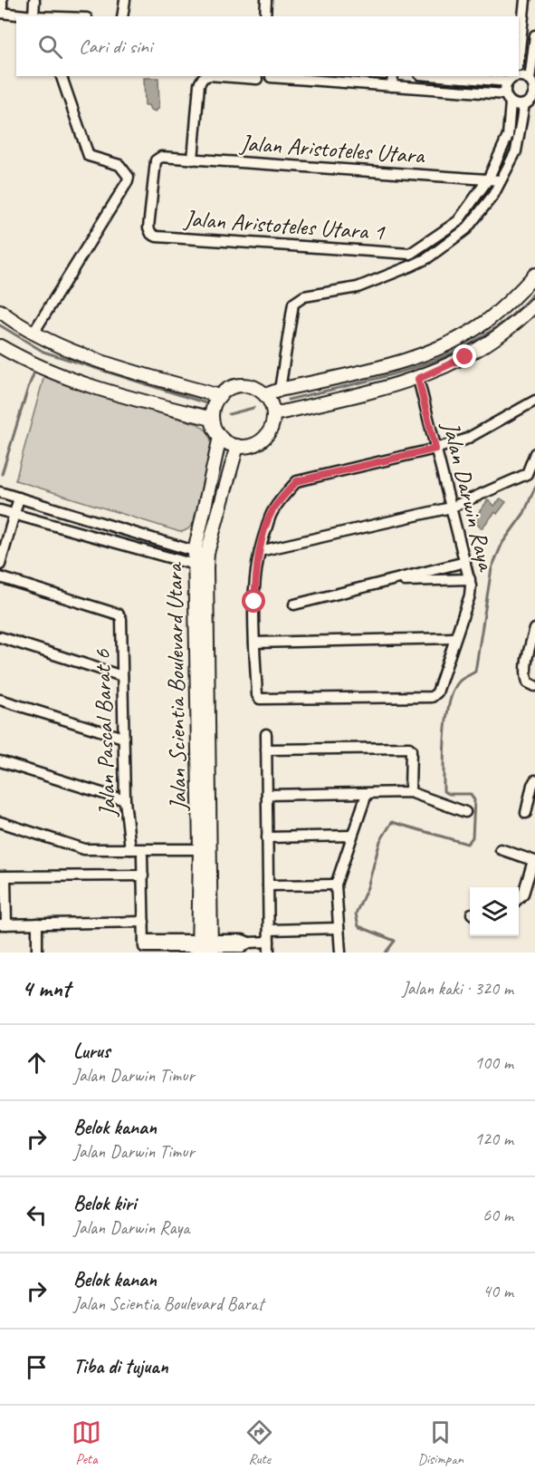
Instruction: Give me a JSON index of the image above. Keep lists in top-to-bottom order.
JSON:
{
  "streets": {
    "street": [
      "Jalan Aristoteles Utara",
      "Jalan Aristoteles Utara 1",
      "Jalan Darwin Raya",
      "Jalan Scientia Boulevard Utara",
      "Jalan Pascal Barat 6"
    ]
  },
  "crossings": [
    ["Jalan Aristoteles Utara", "Jalan Aristoteles Utara 1"]
  ],
  "page": {
    "search": "Cari di sini",
    "heading": ["4 mnt", "Jalan kaki · 320 m"],
    "list": [
      ["Lurus", "Jalan Darwin Timur", "100 m"],
      ["Belok kanan", "Jalan Darwin Timur", "120 m"],
      ["Belok kiri", "Jalan Darwin Raya", "60 m"],
      ["Belok kanan", "Jalan Scientia Boulevard Barat", "40 m"],
      "Tiba di tujuan"
    ],
    "nav": ["Peta", "Rute", "Disimpan"]
  }
}
